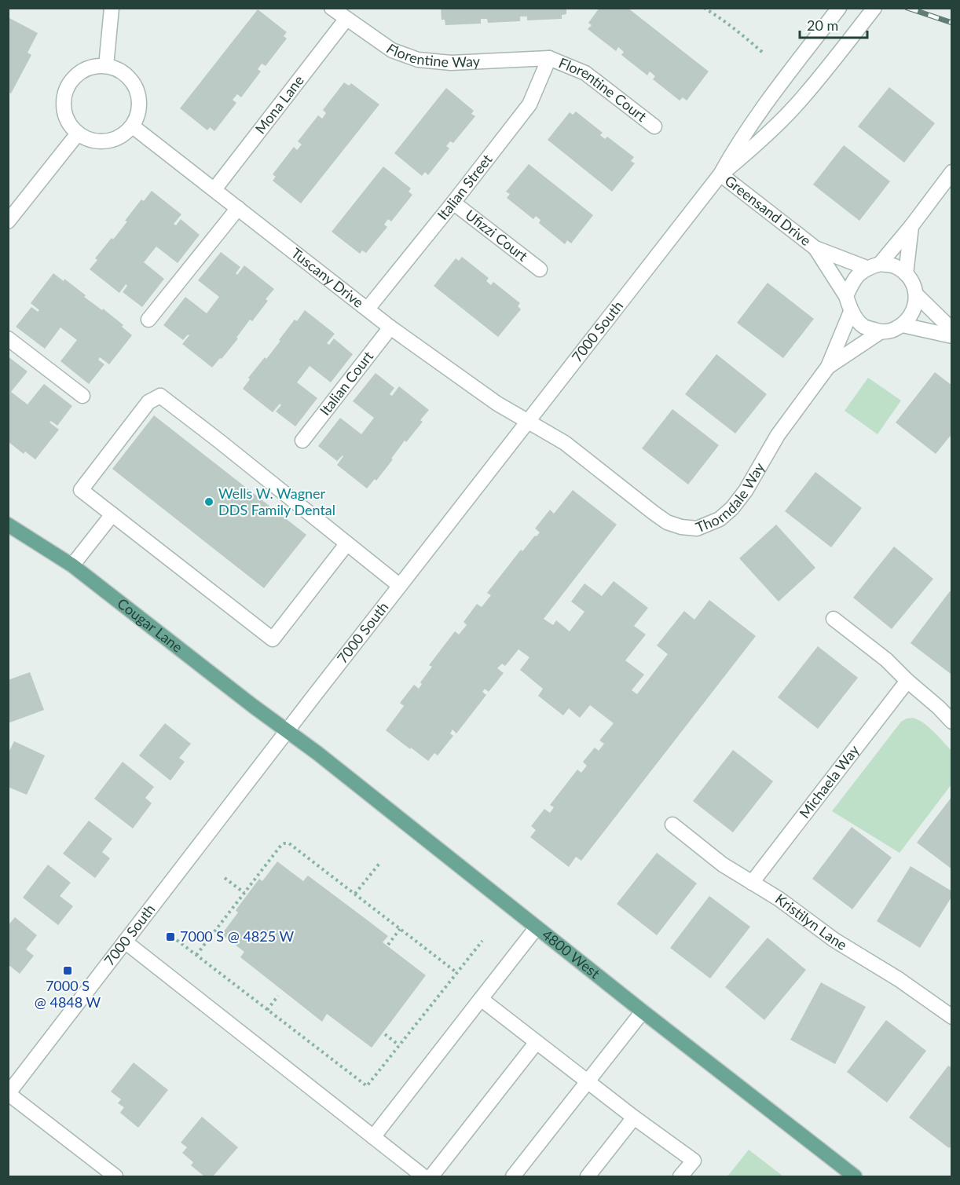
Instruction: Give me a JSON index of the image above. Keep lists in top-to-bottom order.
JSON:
{
  "streets": {
    "main road": ["Cougar Lane", "4800 West"],
    "street": [
      "Florentine Way",
      "Florentine Court",
      "Mona Lane",
      "Italian Street",
      "Greensand Drive",
      "Ufizzi Court",
      "Tuscany Drive",
      "7000 South",
      "Italian Court",
      "Thorndale Way",
      "Michaela Way",
      "Kristilyn Lane"
    ]
  },
  "crossings": [
    ["Florentine Way", "Florentine Court"],
    ["Florentine Way", "Mona Lane"],
    ["Florentine Way", "Italian Street"],
    ["Florentine Court", "Italian Street"],
    ["Mona Lane", "Tuscany Drive"],
    ["Italian Street", "Ufizzi Court"],
    ["Italian Street", "Tuscany Drive"],
    ["Greensand Drive", "7000 South"],
    ["Greensand Drive", "Thorndale Way"],
    ["Tuscany Drive", "7000 South"],
    ["Tuscany Drive", "Italian Court"],
    ["Tuscany Drive", "Thorndale Way"],
    ["7000 South", "Thorndale Way"],
    ["7000 South", "Cougar Lane"],
    ["7000 South", "4800 West"],
    ["Cougar Lane", "4800 West"],
    ["Michaela Way", "Kristilyn Lane"]
  ],
  "places": {
    "other": ["Wells W. Wagner DDS Family Dental"],
    "transit": ["7000 S @ 4825 W", "7000 S @ 4848 W"]
  },
  "scale_bar": "20 m"
}
